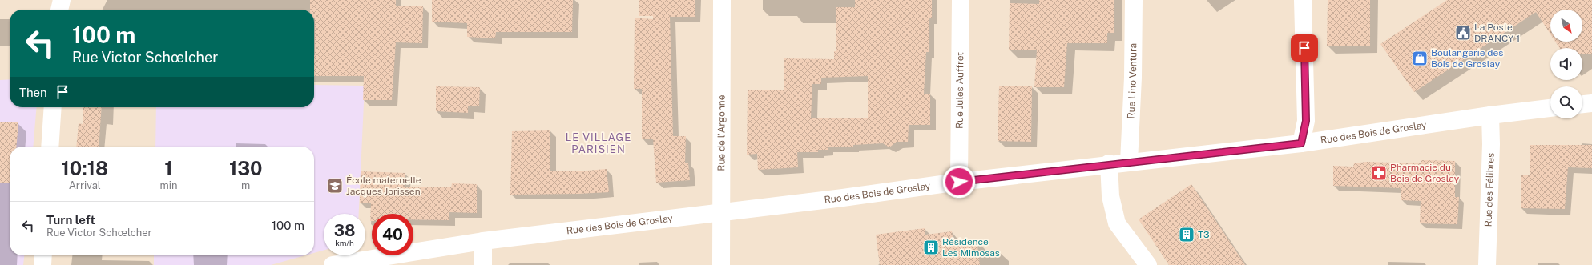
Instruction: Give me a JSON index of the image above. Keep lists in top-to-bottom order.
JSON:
{
  "streets": {
    "street": [
      "Rue Lino Ventura",
      "Rue Jules Auffret",
      "Rue de l'Argonne",
      "Rue des Bois de Groslay",
      "Rue des Félibres"
    ]
  },
  "crossings": [
    ["Rue Lino Ventura", "Rue des Bois de Groslay"],
    ["Rue Jules Auffret", "Rue des Bois de Groslay"],
    ["Rue de l'Argonne", "Rue des Bois de Groslay"],
    ["Rue des Bois de Groslay", "Rue des Félibres"]
  ],
  "districts": ["LE VILLAGE PARISIEN"],
  "places": {
    "public building": ["La Poste DRANCY 1"],
    "shop": ["Boulangerie des Bois de Groslay"],
    "pharmacy": ["Pharmacie du Bois de Groslay"],
    "school or university": ["École maternelle Jacques Jorissen"],
    "building": ["T3", "Résidence Les Mimosas"]
  },
  "north": "bottom right",
  "page": {
    "turn": ["100 m", "Rue Victor Schœlcher"],
    "then": "Then",
    "eta": [
      "10:18",
      "Arrival",
      "1",
      "min",
      "130",
      "m"
    ],
    "list": [
      {
        "name": "Turn left",
        "note": "Rue Victor Schœlcher",
        "value": "100 m"
      }
    ],
    "speed": "38 km/h",
    "limit": "40"
  }
}
